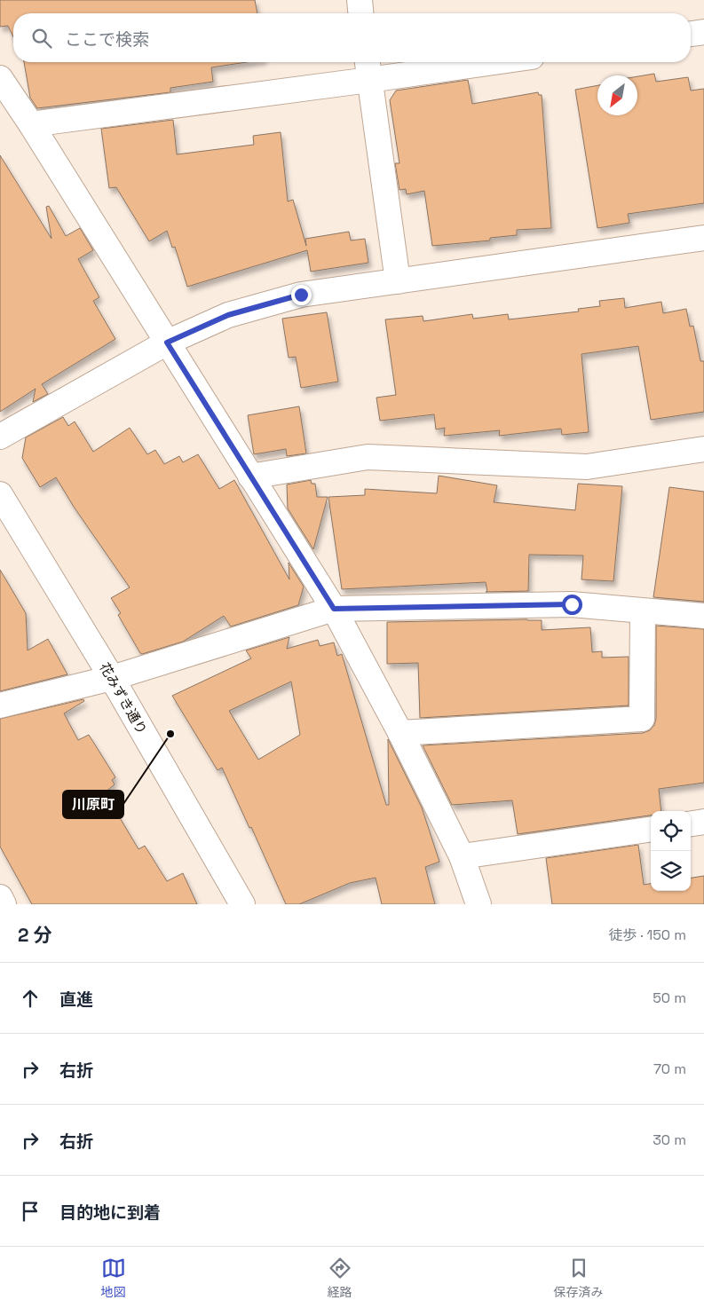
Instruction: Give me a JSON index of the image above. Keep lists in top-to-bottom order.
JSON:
{
  "streets": {
    "street": ["花みずき通り"]
  },
  "places": ["川原町"],
  "north": "bottom left",
  "page": {
    "search": "ここで検索",
    "heading": ["2 分", "徒歩 · 150 m"],
    "list": [
      ["直進", "50 m"],
      ["右折", "70 m"],
      ["右折", "30 m"],
      "目的地に到着"
    ],
    "nav": ["地図", "経路", "保存済み"]
  }
}
